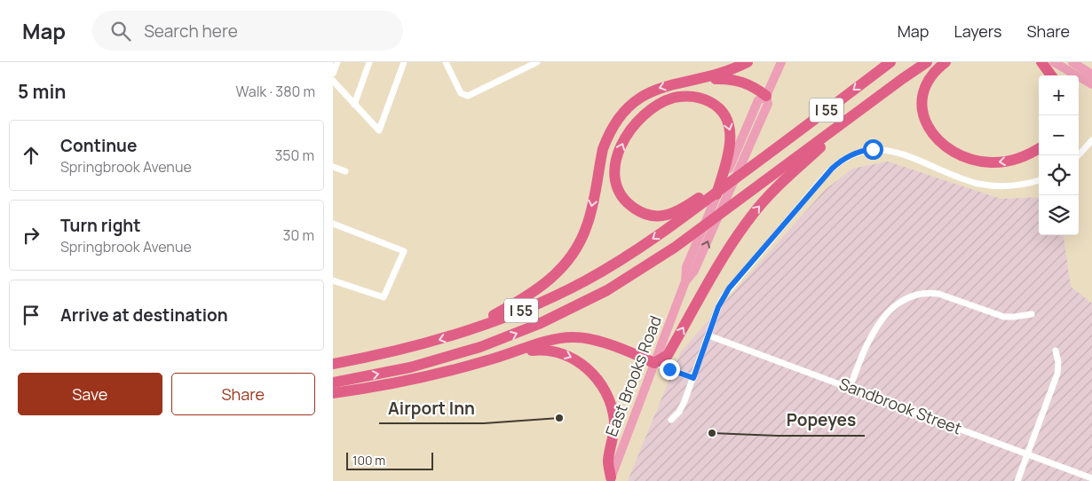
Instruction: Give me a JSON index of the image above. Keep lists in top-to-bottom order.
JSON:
{
  "streets": {
    "highway": ["I 55"],
    "main road": ["East Brooks Road"],
    "street": ["Sandbrook Street"]
  },
  "places": ["Airport Inn", "Popeyes"],
  "scale_bar": "100 m",
  "page": {
    "header": "Map",
    "search": "Search here",
    "nav": ["Map", "Layers", "Share"],
    "heading": ["5 min", "Walk · 380 m"],
    "map_buttons": ["+", "−"],
    "list": [
      ["Continue", "Springbrook Avenue", "350 m"],
      ["Turn right", "Springbrook Avenue", "30 m"],
      "Arrive at destination"
    ],
    "buttons": ["Save", "Share"],
    "scale": "100 m"
  }
}
